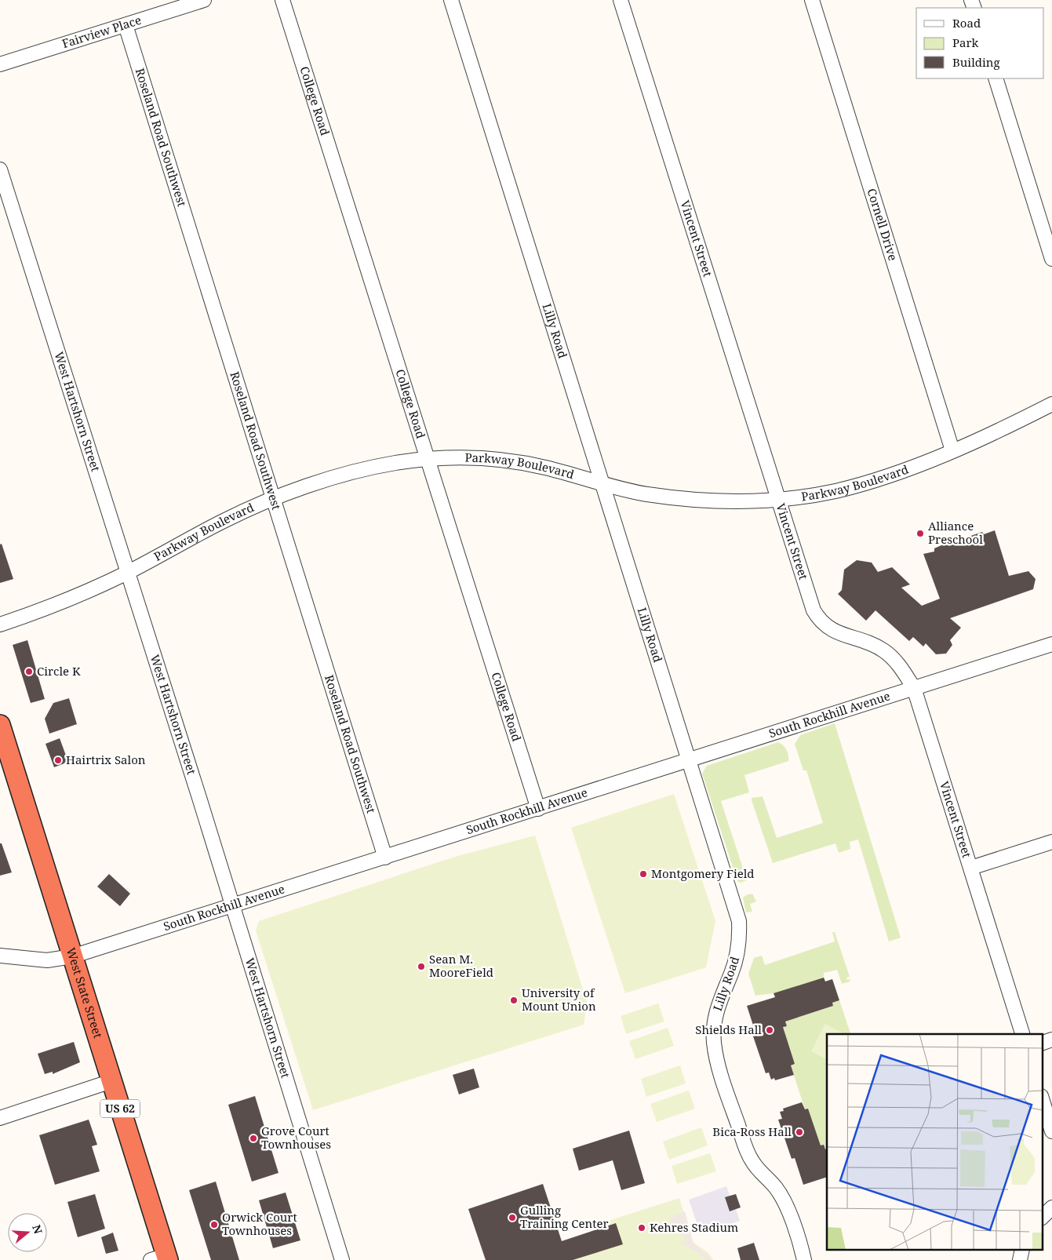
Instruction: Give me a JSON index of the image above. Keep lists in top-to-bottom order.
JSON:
{
  "streets": {
    "highway": ["West State Street", "US 62"],
    "street": [
      "Fairview Place",
      "College Road",
      "Roseland Road Southwest",
      "Cornell Drive",
      "Vincent Street",
      "Lilly Road",
      "West Hartshorn Street",
      "Parkway Boulevard",
      "South Rockhill Avenue"
    ]
  },
  "crossings": [
    ["Fairview Place", "Roseland Road Southwest"],
    ["College Road", "Parkway Boulevard"],
    ["College Road", "South Rockhill Avenue"],
    ["Roseland Road Southwest", "Parkway Boulevard"],
    ["Roseland Road Southwest", "South Rockhill Avenue"],
    ["Cornell Drive", "Parkway Boulevard"],
    ["Vincent Street", "Parkway Boulevard"],
    ["Vincent Street", "South Rockhill Avenue"],
    ["Lilly Road", "Parkway Boulevard"],
    ["Lilly Road", "South Rockhill Avenue"],
    ["West Hartshorn Street", "Parkway Boulevard"],
    ["West Hartshorn Street", "South Rockhill Avenue"],
    ["South Rockhill Avenue", "West State Street"]
  ],
  "places": [
    "Alliance Preschool",
    "Circle K",
    "Hairtrix Salon",
    "Montgomery Field",
    "Sean M. MooreField",
    "University of Mount Union",
    "Shields Hall",
    "Bica-Ross Hall",
    "Grove Court Townhouses",
    "Gulling Training Center",
    "Orwick Court Townhouses",
    "Kehres Stadium"
  ],
  "legend": ["Road", "Park", "Building"],
  "north": "right"
}
